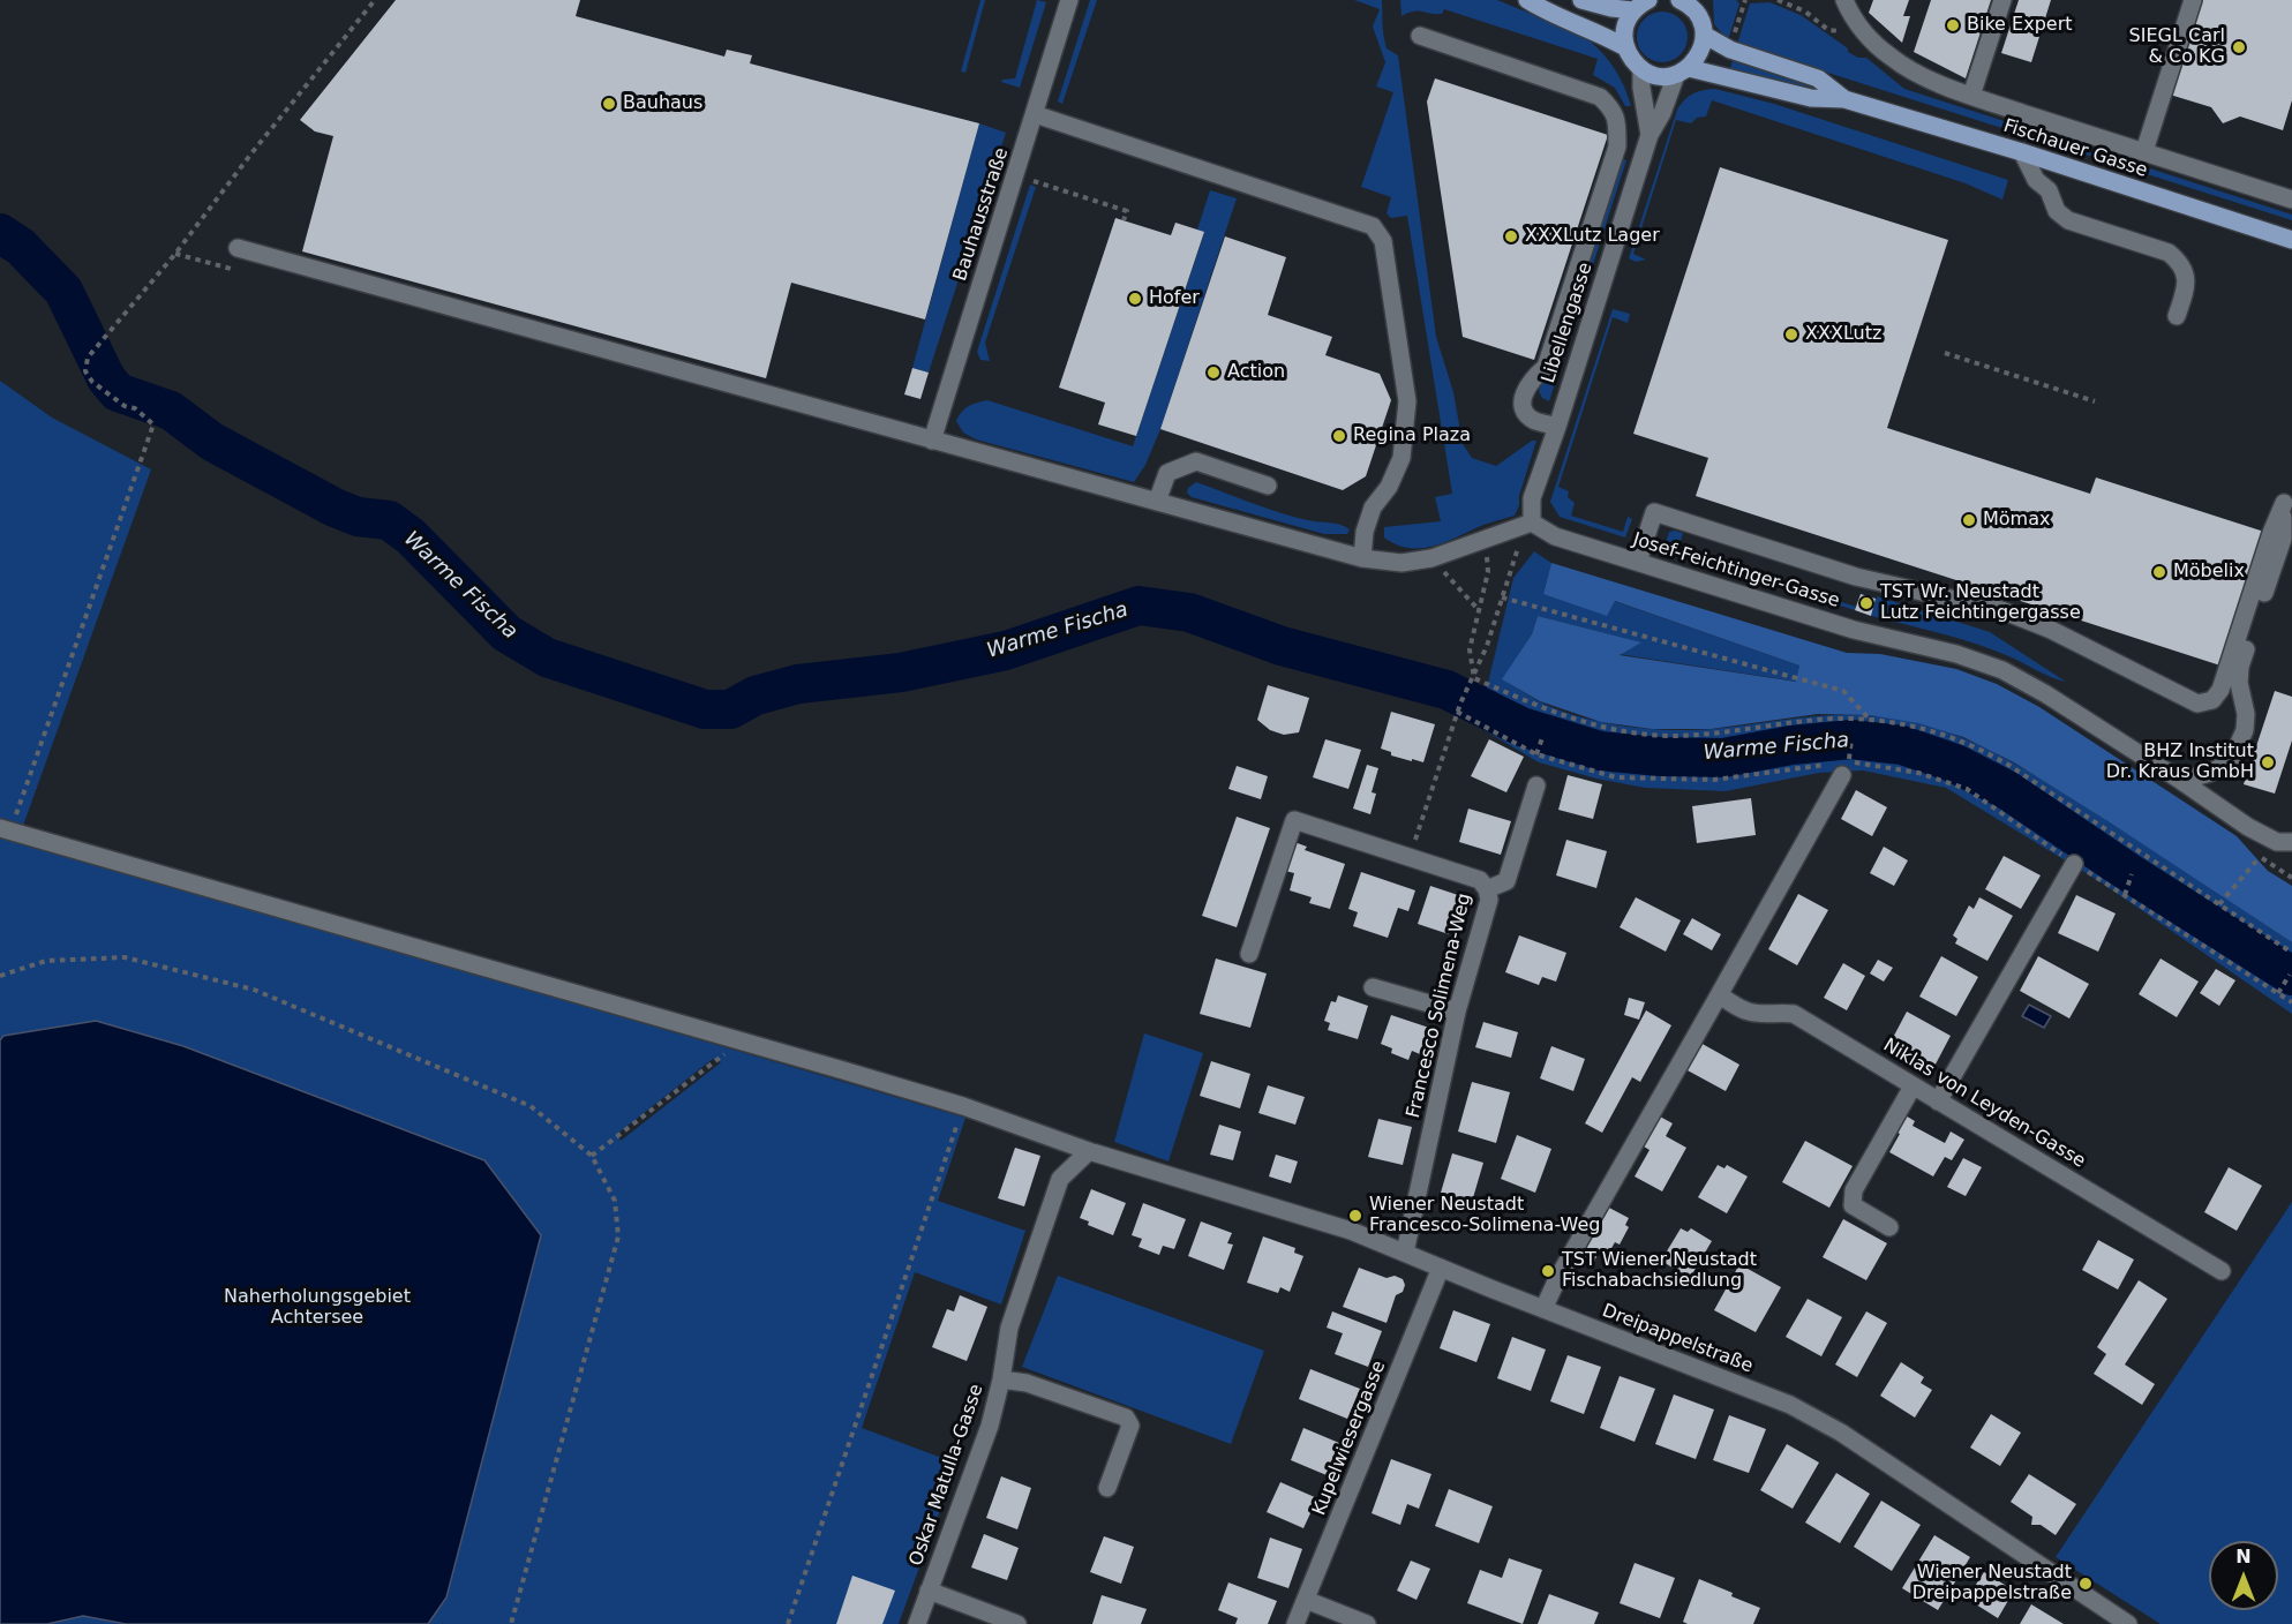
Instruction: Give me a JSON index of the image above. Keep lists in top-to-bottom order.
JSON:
{
  "streets": {
    "main road": ["Fischauer Gasse"],
    "street": [
      "Bauhausstraße",
      "Libellengasse",
      "Josef-Feichtinger-Gasse",
      "Francesco Solimena-Weg",
      "Niklas von Leyden-Gasse",
      "Dreipappelstraße",
      "Kupelwiesergasse",
      "Oskar Matulla-Gasse"
    ]
  },
  "crossings": [
    ["Fischauer Gasse", "Libellengasse"],
    ["Libellengasse", "Josef-Feichtinger-Gasse"],
    ["Francesco Solimena-Weg", "Dreipappelstraße"],
    ["Dreipappelstraße", "Kupelwiesergasse"],
    ["Dreipappelstraße", "Oskar Matulla-Gasse"]
  ],
  "water": ["Warme Fischa"],
  "parks": ["Naherholungsgebiet Achtersee"],
  "places": [
    "Bike Expert",
    "SIEGL Carl & Co KG",
    "Bauhaus",
    "XXXLutz Lager",
    "Hofer",
    "XXXLutz",
    "Action",
    "Regina Plaza",
    "Mömax",
    "Möbelix",
    "TST Wr. Neustadt Lutz Feichtingergasse",
    "BHZ Institut Dr. Kraus GmbH",
    "Wiener Neustadt Francesco-Solimena-Weg",
    "TST Wiener Neustadt Fischabachsiedlung",
    "Wiener Neustadt Dreipappelstraße"
  ],
  "north": "top"
}
